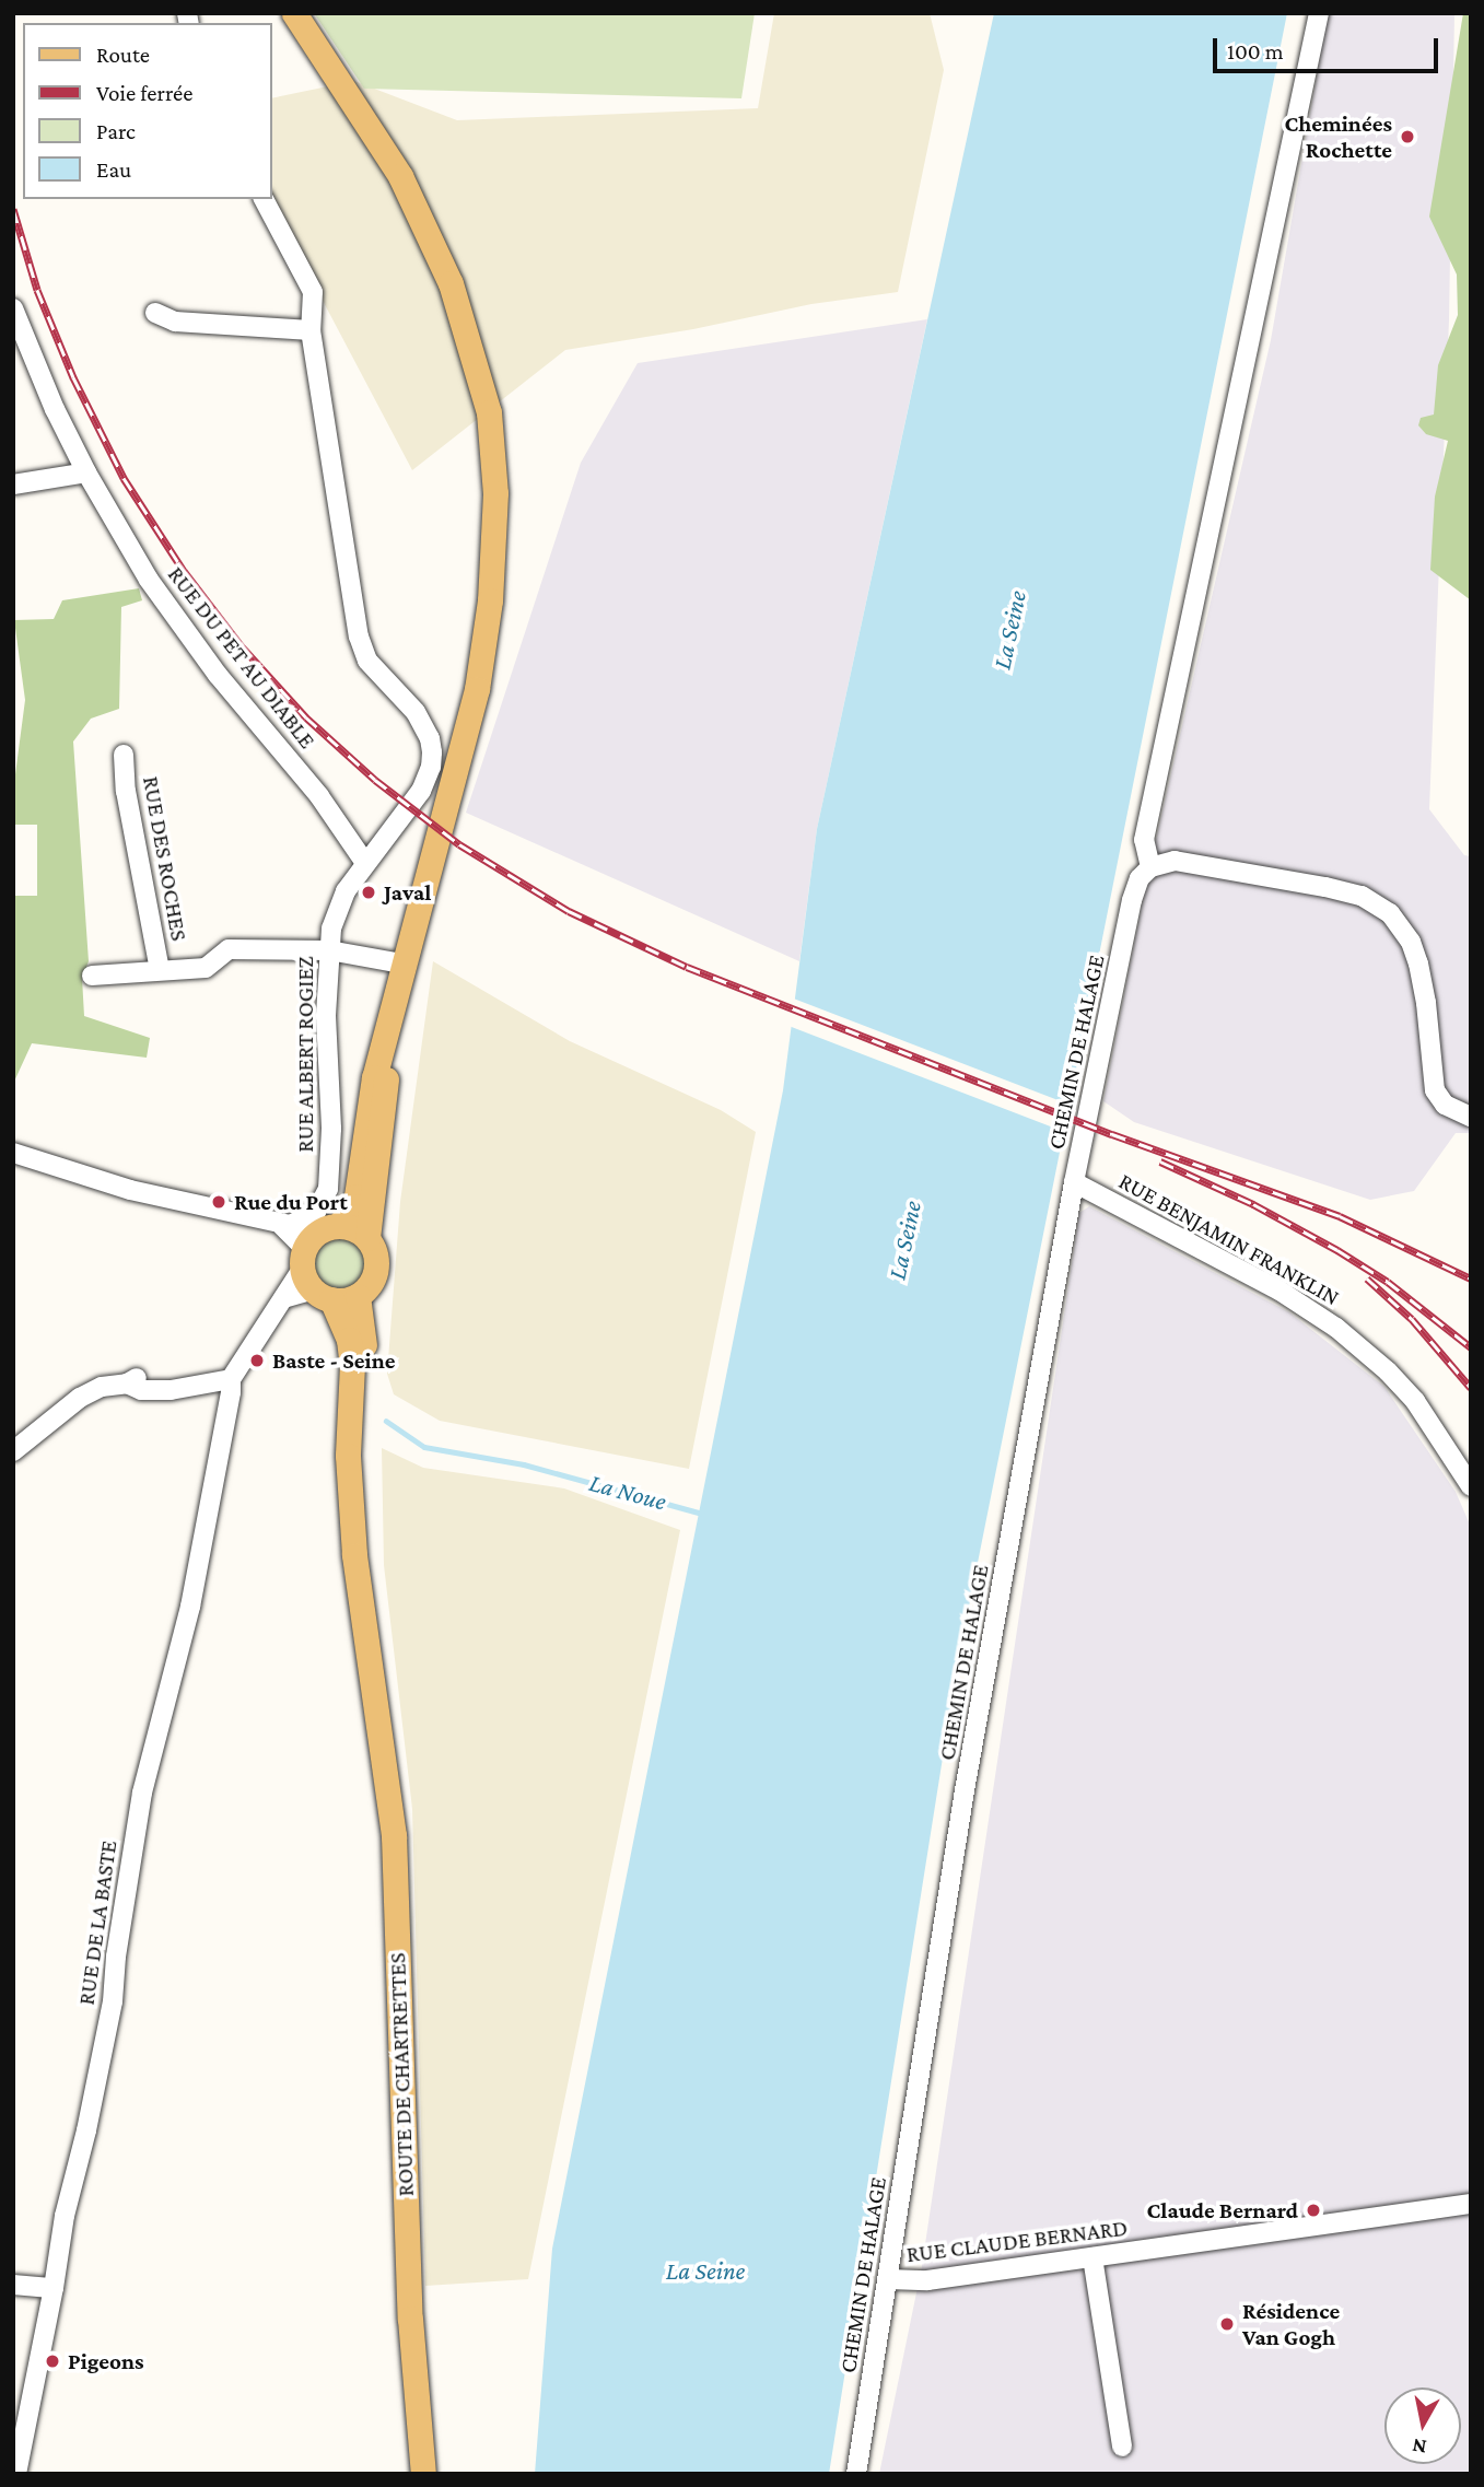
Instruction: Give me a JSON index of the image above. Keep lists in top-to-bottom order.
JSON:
{
  "streets": {
    "main road": ["ROUTE DE CHARTRETTES"],
    "street": [
      "RUE DU PET AU DIABLE",
      "RUE DES ROCHES",
      "CHEMIN DE HALAGE",
      "RUE ALBERT ROGIEZ",
      "RUE BENJAMIN FRANKLIN",
      "RUE DE LA BASTE",
      "RUE CLAUDE BERNARD"
    ]
  },
  "crossings": [
    ["RUE DU PET AU DIABLE", "RUE ALBERT ROGIEZ"],
    ["RUE DES ROCHES", "RUE ALBERT ROGIEZ"],
    ["CHEMIN DE HALAGE", "RUE BENJAMIN FRANKLIN"],
    ["CHEMIN DE HALAGE", "RUE CLAUDE BERNARD"]
  ],
  "water": ["La Seine", "La Noue"],
  "places": [
    "Cheminées Rochette",
    "Javal",
    "Rue du Port",
    "Baste - Seine",
    "Claude Bernard",
    "Résidence Van Gogh",
    "Pigeons"
  ],
  "legend": [
    "Route",
    "Voie ferrée",
    "Parc",
    "Eau"
  ],
  "scale_bar": "100 m",
  "north": "bottom"
}
